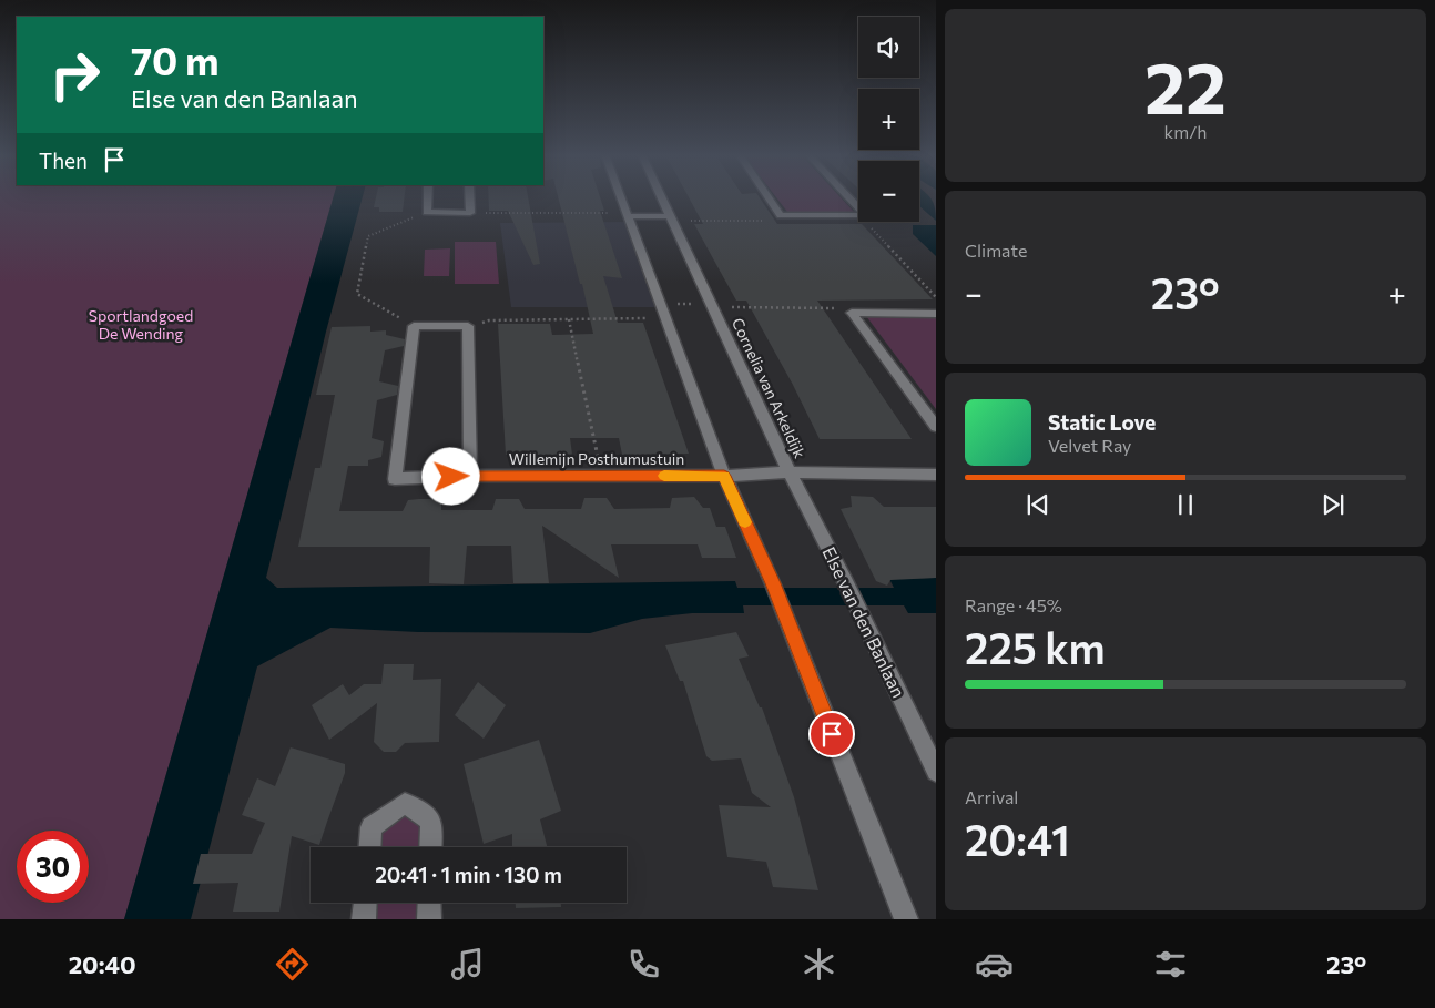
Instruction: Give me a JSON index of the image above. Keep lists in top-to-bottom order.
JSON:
{
  "streets": {
    "street": ["Cornelia van Arkeldijk", "Willemijn Posthumustuin", "Else van den Banlaan"]
  },
  "crossings": [
    ["Cornelia van Arkeldijk", "Willemijn Posthumustuin"],
    ["Cornelia van Arkeldijk", "Else van den Banlaan"]
  ],
  "parks": ["Sportlandgoed De Wending"],
  "page": {
    "tile": [
      ["22", "km/h"],
      "Climate",
      ["Range · 45%", "225 km"],
      ["Arrival", "20:41"]
    ],
    "map_buttons": ["+", "−"],
    "turn": ["70 m", "Else van den Banlaan"],
    "then": "Then",
    "heat": ["−", "23°", "+"],
    "song": ["Static Love", "Velvet Ray"],
    "limit": "30",
    "trip": "20:41 · 1 min · 130 m",
    "tabs": ["20:40", "23°"]
  }
}
